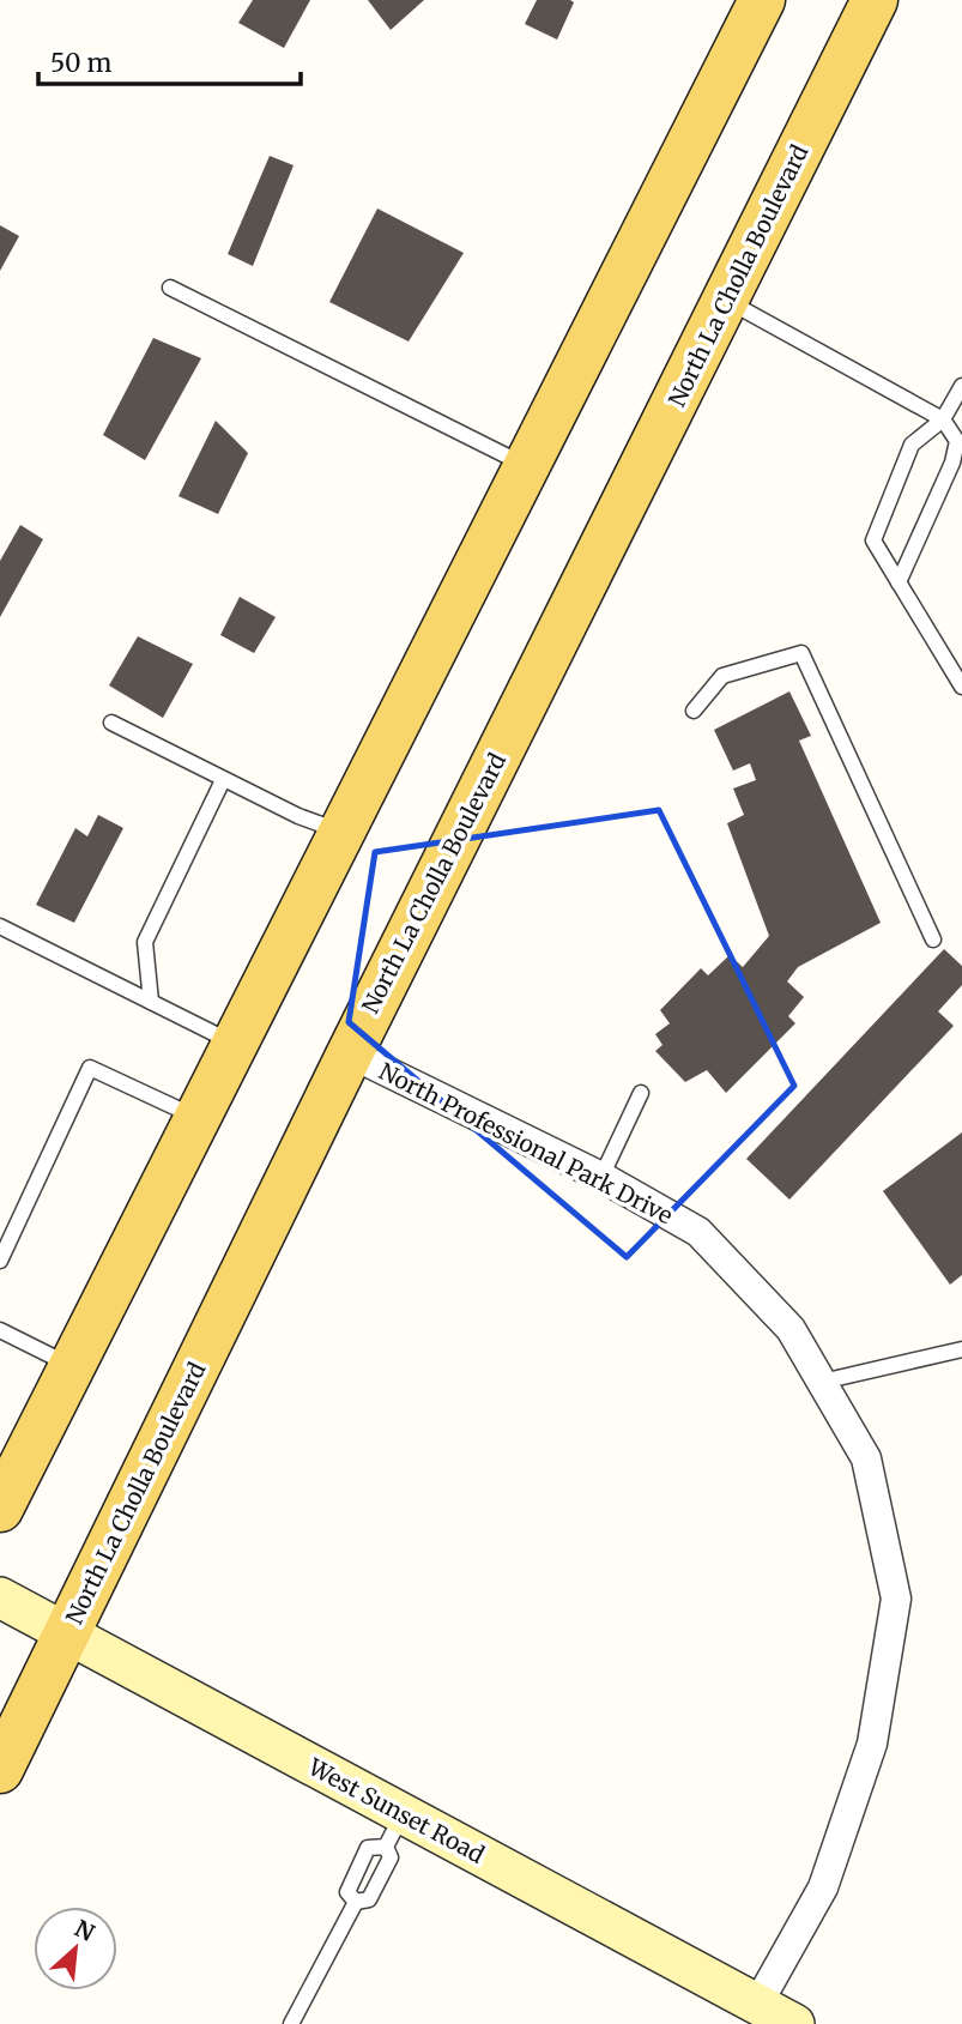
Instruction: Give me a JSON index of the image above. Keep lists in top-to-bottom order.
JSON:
{
  "streets": {
    "main road": ["North La Cholla Boulevard"],
    "street": ["North Professional Park Drive", "West Sunset Road"]
  },
  "crossings": [
    ["North La Cholla Boulevard", "North Professional Park Drive"],
    ["North La Cholla Boulevard", "West Sunset Road"],
    ["North Professional Park Drive", "West Sunset Road"]
  ],
  "scale_bar": "50 m",
  "north": "top right"
}
